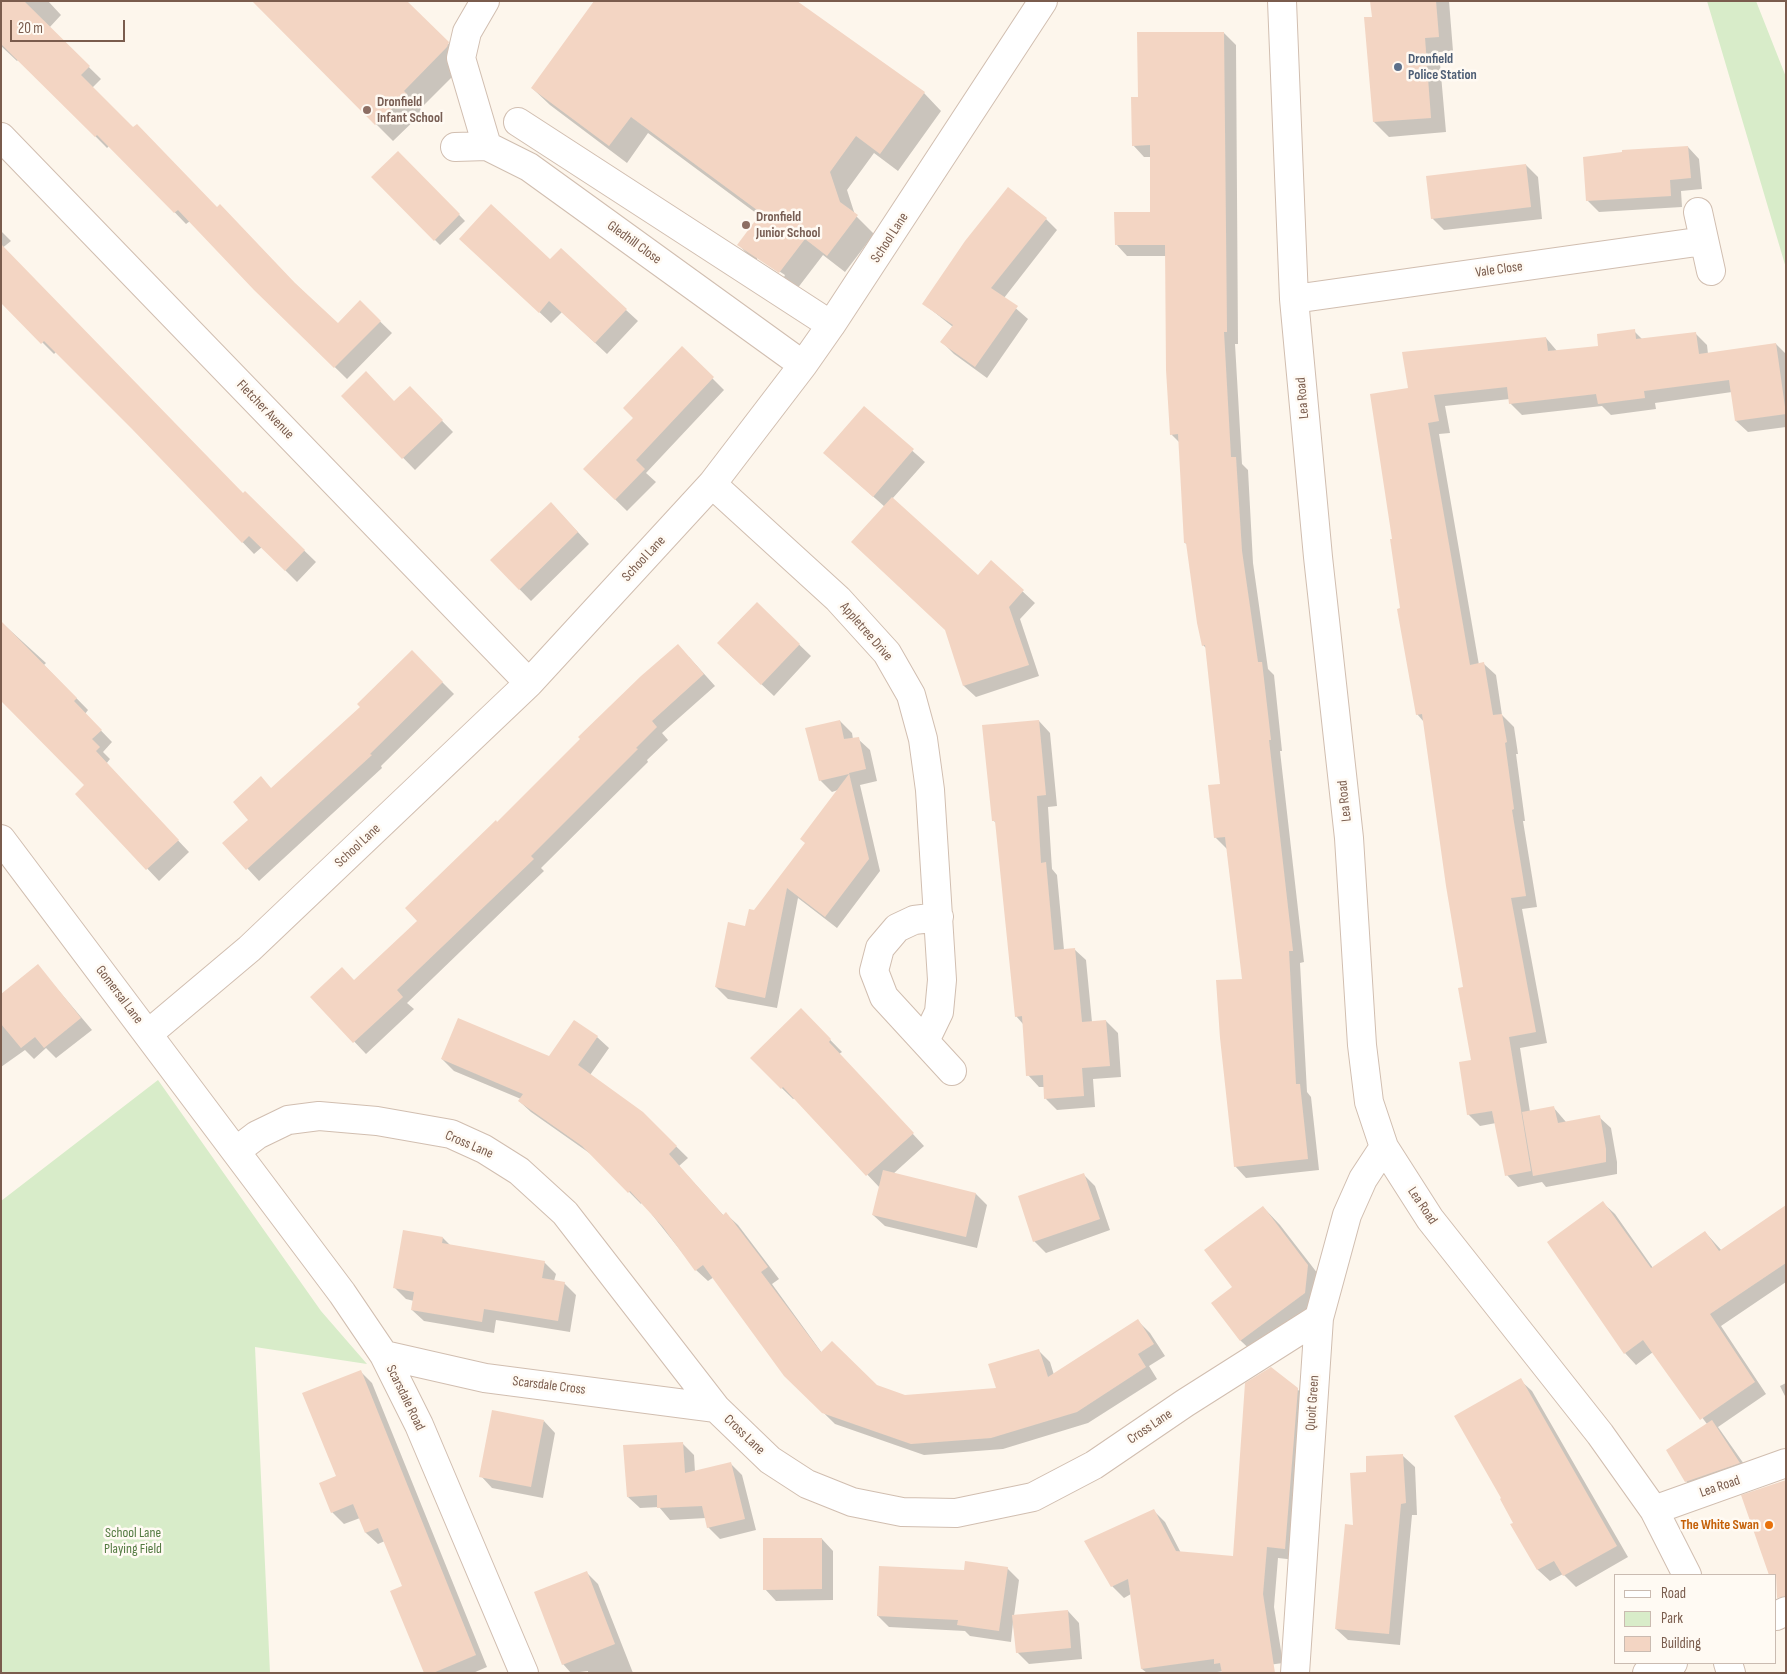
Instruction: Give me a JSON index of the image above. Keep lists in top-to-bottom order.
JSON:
{
  "streets": {
    "street": [
      "School Lane",
      "Gledhill Close",
      "Vale Close",
      "Lea Road",
      "Fletcher Avenue",
      "Appletree Drive",
      "Gomersal Lane",
      "Cross Lane",
      "Scarsdale Cross",
      "Scarsdale Road",
      "Quoit Green"
    ]
  },
  "crossings": [
    ["School Lane", "Gledhill Close"],
    ["School Lane", "Fletcher Avenue"],
    ["School Lane", "Appletree Drive"],
    ["School Lane", "Gomersal Lane"],
    ["Vale Close", "Lea Road"],
    ["Lea Road", "Quoit Green"],
    ["Gomersal Lane", "Cross Lane"],
    ["Gomersal Lane", "Scarsdale Road"],
    ["Cross Lane", "Scarsdale Cross"],
    ["Cross Lane", "Scarsdale Road"],
    ["Cross Lane", "Quoit Green"],
    ["Scarsdale Cross", "Scarsdale Road"]
  ],
  "parks": ["School Lane Playing Field"],
  "places": [
    "Dronfield Police Station",
    "Dronfield Infant School",
    "Dronfield Junior School",
    "The White Swan"
  ],
  "legend": ["Road", "Park", "Building"],
  "scale_bar": "20 m"
}
